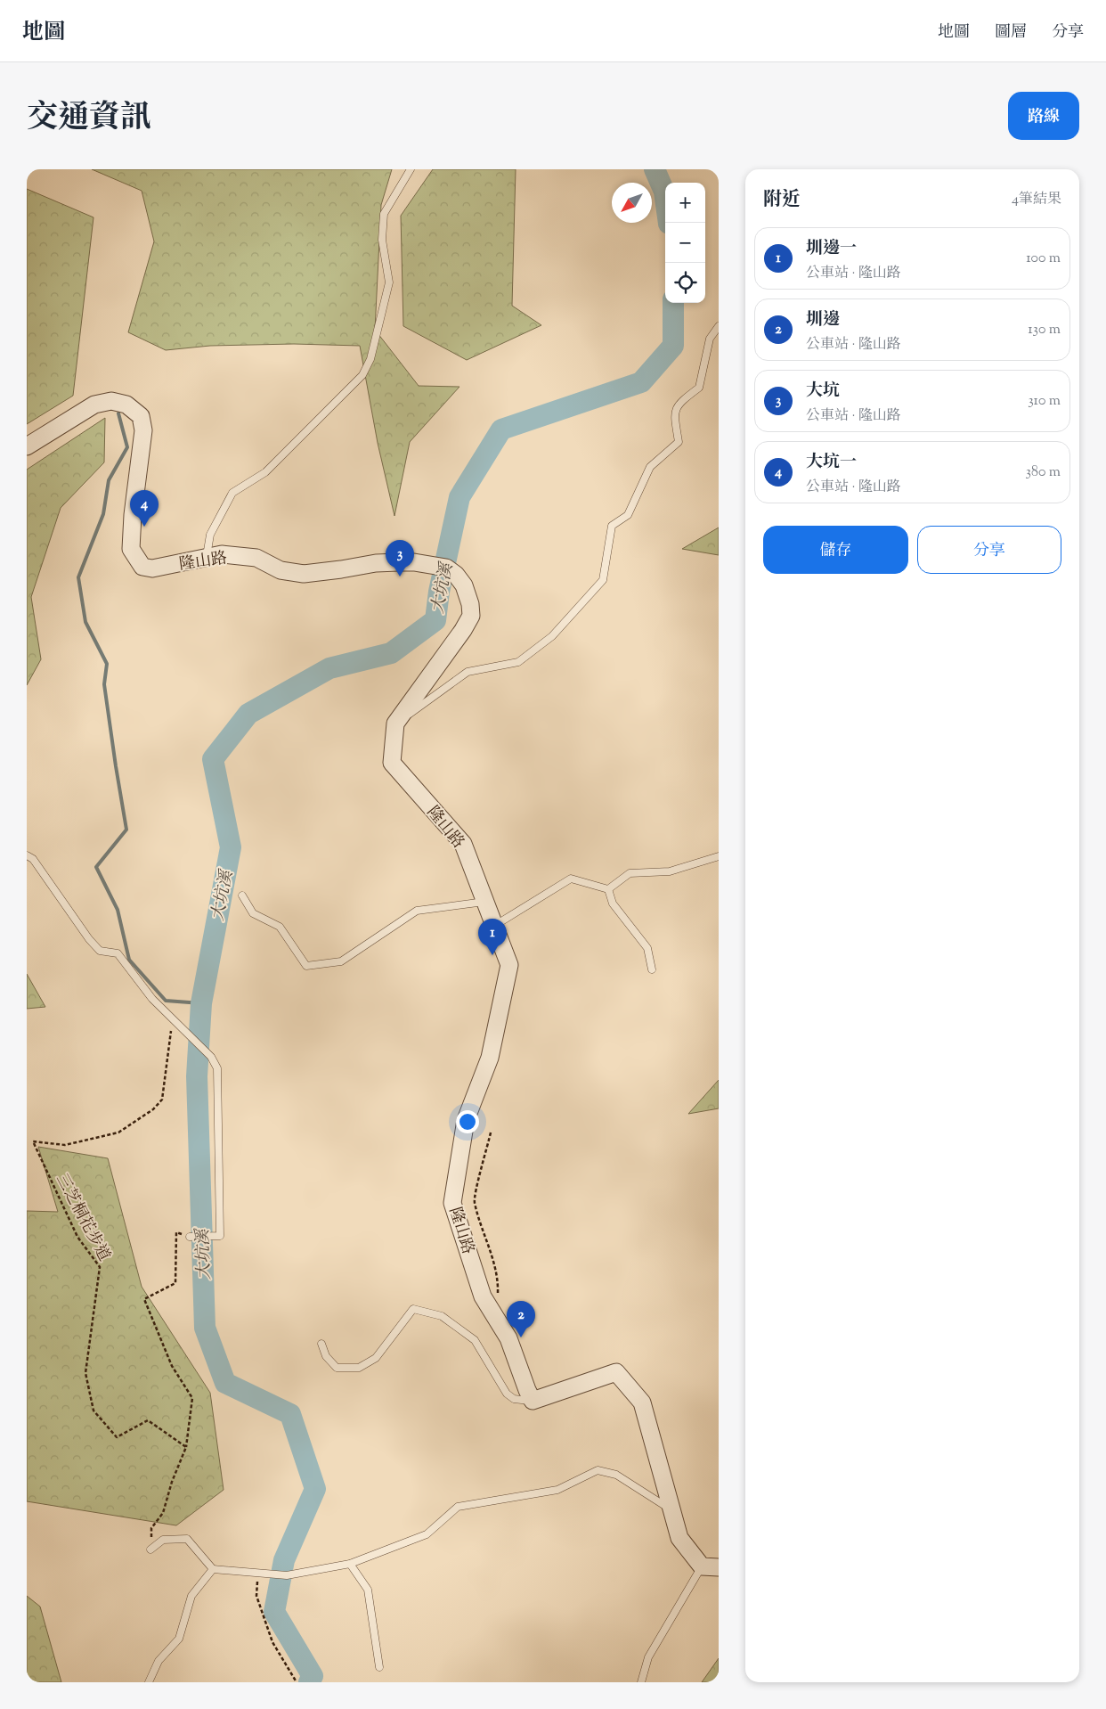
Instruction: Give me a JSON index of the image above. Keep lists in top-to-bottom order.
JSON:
{
  "streets": {
    "street": ["隆山路"],
    "path": ["三芝桐花步道"]
  },
  "water": ["大坑溪"],
  "north": "bottom left",
  "page": {
    "header": "地圖",
    "nav": ["地圖", "圖層", "分享"],
    "title": "交通資訊",
    "buttons": [
      "路線",
      ["儲存", "分享"]
    ],
    "heading": ["附近", "4筆結果"],
    "map_buttons": ["+", "−"],
    "list": [
      {
        "mark": "1",
        "name": "圳邊一",
        "note": "公車站 · 隆山路",
        "value": "100 m"
      },
      {
        "mark": "2",
        "name": "圳邊",
        "note": "公車站 · 隆山路",
        "value": "130 m"
      },
      {
        "mark": "3",
        "name": "大坑",
        "note": "公車站 · 隆山路",
        "value": "310 m"
      },
      {
        "mark": "4",
        "name": "大坑一",
        "note": "公車站 · 隆山路",
        "value": "380 m"
      }
    ],
    "pins": [
      "4",
      "3",
      "1",
      "2"
    ]
  }
}
